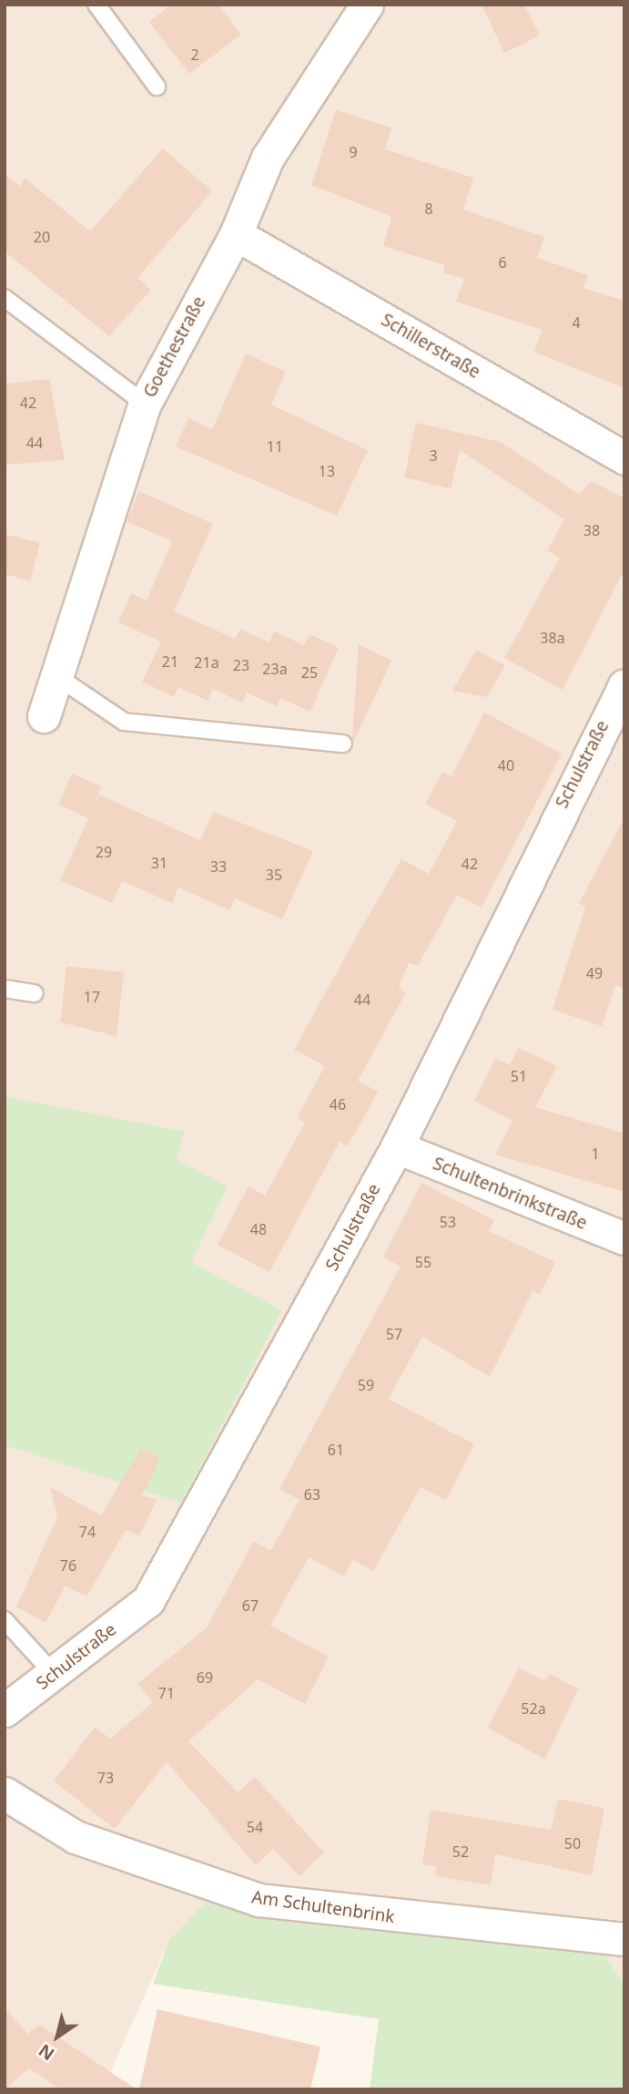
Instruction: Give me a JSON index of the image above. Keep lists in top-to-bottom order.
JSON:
{
  "streets": {
    "street": [
      "Schillerstraße",
      "Goethestraße",
      "Schulstraße",
      "Schultenbrinkstraße",
      "Am Schultenbrink"
    ]
  },
  "crossings": [
    ["Schillerstraße", "Goethestraße"],
    ["Schulstraße", "Schultenbrinkstraße"]
  ],
  "house_numbers": [
    "2",
    "9",
    "8",
    "20",
    "6",
    "4",
    "42",
    "44",
    "11",
    "3",
    "13",
    "38",
    "38a",
    "21",
    "21a",
    "23",
    "23a",
    "25",
    "40",
    "29",
    "31",
    "42",
    "33",
    "35",
    "49",
    "17",
    "44",
    "51",
    "46",
    "1",
    "53",
    "48",
    "55",
    "57",
    "59",
    "61",
    "63",
    "74",
    "76",
    "67",
    "69",
    "71",
    "52a",
    "73",
    "54",
    "50",
    "52"
  ],
  "north": "bottom left"
}
